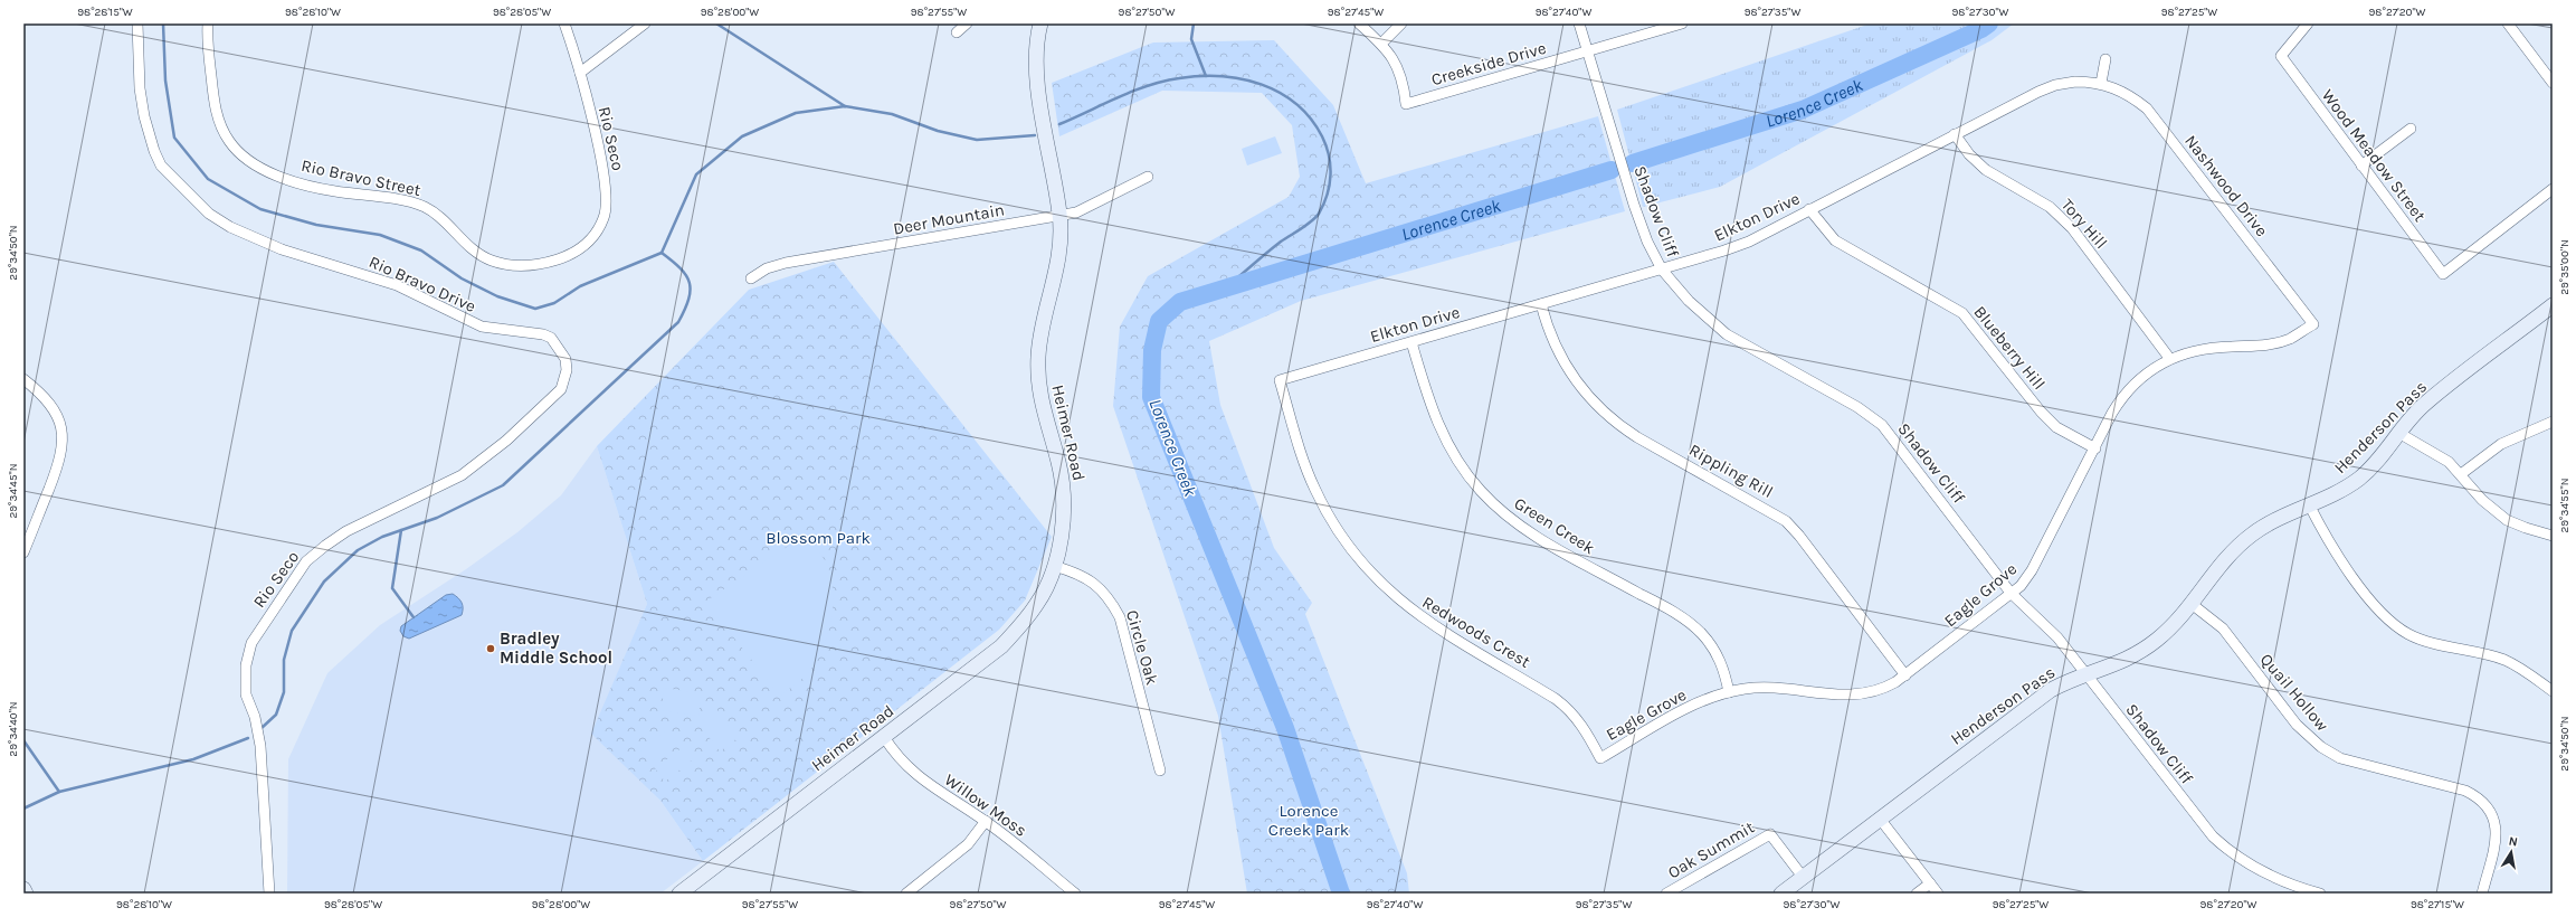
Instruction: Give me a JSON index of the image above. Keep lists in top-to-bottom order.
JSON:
{
  "streets": {
    "street": [
      "Creekside Drive",
      "Rio Seco",
      "Wood Meadow Street",
      "Rio Bravo Street",
      "Nashwood Drive",
      "Shadow Cliff",
      "Elkton Drive",
      "Deer Mountain",
      "Tory Hill",
      "Rio Bravo Drive",
      "Blueberry Hill",
      "Henderson Pass",
      "Heimer Road",
      "Rippling Rill",
      "Green Creek",
      "Eagle Grove",
      "Redwoods Crest",
      "Circle Oak",
      "Quail Hollow",
      "Willow Moss",
      "Oak Summit"
    ]
  },
  "crossings": [
    ["Creekside Drive", "Shadow Cliff"],
    ["Rio Seco", "Rio Bravo Street"],
    ["Rio Seco", "Rio Bravo Drive"],
    ["Nashwood Drive", "Elkton Drive"],
    ["Nashwood Drive", "Eagle Grove"],
    ["Shadow Cliff", "Elkton Drive"],
    ["Shadow Cliff", "Henderson Pass"],
    ["Shadow Cliff", "Eagle Grove"],
    ["Elkton Drive", "Tory Hill"],
    ["Elkton Drive", "Blueberry Hill"],
    ["Elkton Drive", "Rippling Rill"],
    ["Elkton Drive", "Green Creek"],
    ["Elkton Drive", "Redwoods Crest"],
    ["Deer Mountain", "Heimer Road"],
    ["Tory Hill", "Eagle Grove"],
    ["Blueberry Hill", "Eagle Grove"],
    ["Henderson Pass", "Quail Hollow"],
    ["Henderson Pass", "Oak Summit"],
    ["Heimer Road", "Circle Oak"],
    ["Heimer Road", "Willow Moss"],
    ["Rippling Rill", "Eagle Grove"],
    ["Green Creek", "Eagle Grove"],
    ["Eagle Grove", "Redwoods Crest"]
  ],
  "water": ["Lorence Creek"],
  "parks": ["Blossom Park", "Lorence Creek Park"],
  "places": ["Bradley Middle School"],
  "north": "top",
  "coordinates": [
    "98°28'15\"W",
    "98°28'10\"W",
    "98°28'05\"W",
    "98°28'00\"W",
    "98°27'55\"W",
    "98°27'50\"W",
    "98°27'45\"W",
    "98°27'40\"W",
    "98°27'35\"W",
    "98°27'30\"W",
    "98°27'25\"W",
    "98°27'20\"W",
    "29°34'50\"N",
    "29°35'00\"N",
    "29°34'45\"N",
    "29°34'55\"N",
    "29°34'40\"N",
    "98°27'15\"W"
  ]
}
